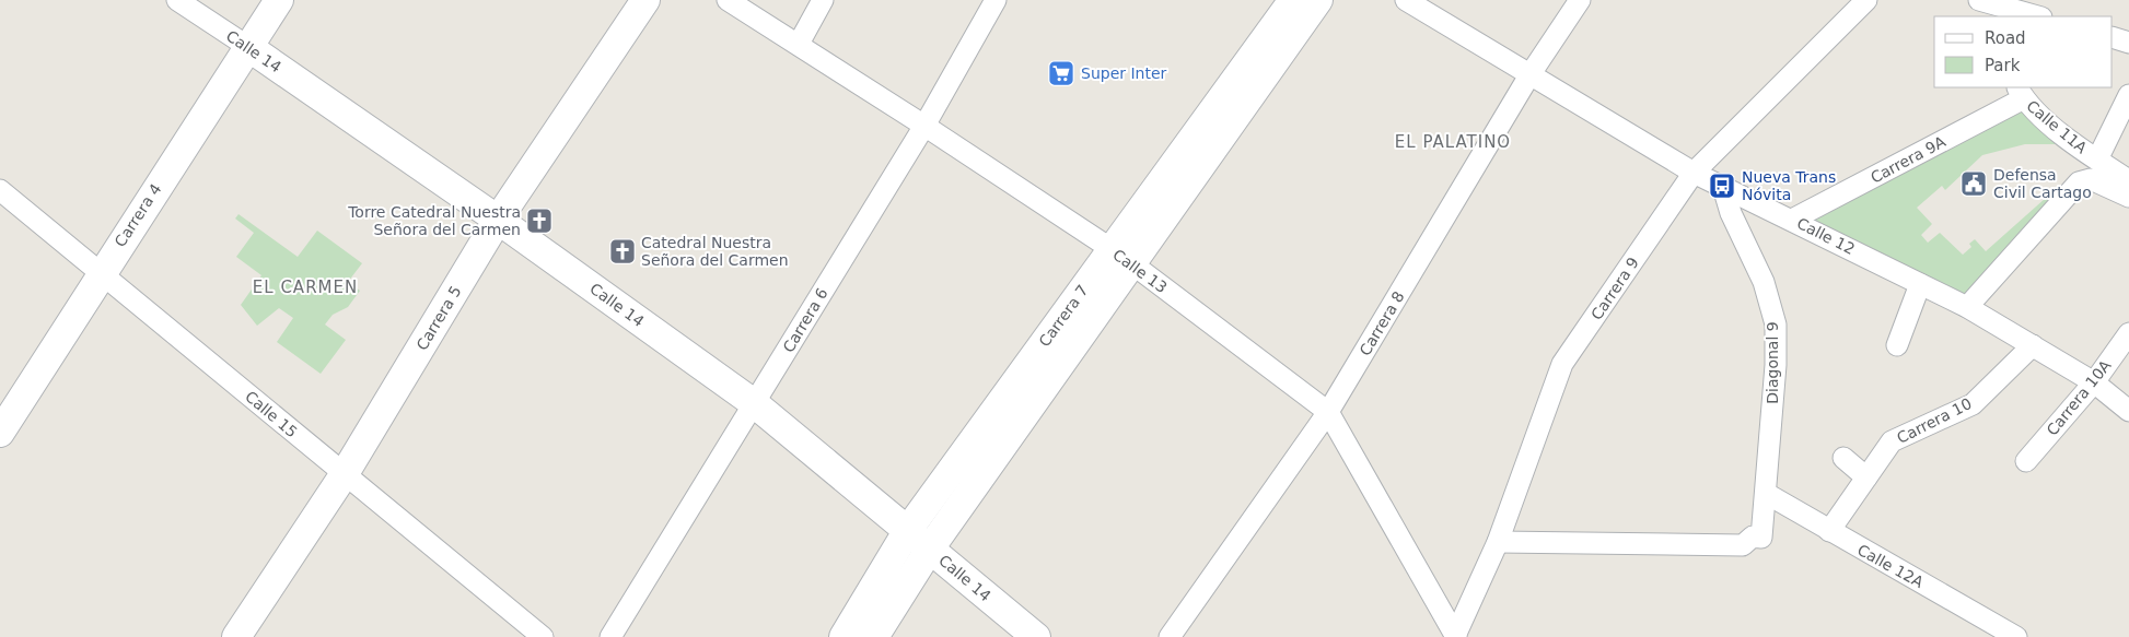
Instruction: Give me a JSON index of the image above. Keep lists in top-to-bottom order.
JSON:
{
  "streets": {
    "main road": [
      "Calle 14",
      "Carrera 4",
      "Carrera 7",
      "Carrera 5"
    ],
    "street": [
      "Calle 11A",
      "Carrera 9A",
      "Calle 12",
      "Calle 13",
      "Carrera 9",
      "Carrera 6",
      "Carrera 8",
      "Diagonal 9",
      "Carrera 10A",
      "Calle 15",
      "Carrera 10",
      "Calle 12A"
    ]
  },
  "crossings": [
    ["Calle 14", "Carrera 4"],
    ["Calle 14", "Carrera 7"],
    ["Calle 14", "Carrera 5"],
    ["Calle 14", "Carrera 6"],
    ["Calle 11A", "Carrera 9A"],
    ["Carrera 9A", "Calle 12"],
    ["Carrera 4", "Calle 15"],
    ["Calle 12", "Carrera 9"],
    ["Calle 12", "Carrera 8"],
    ["Calle 12", "Diagonal 9"],
    ["Calle 12", "Carrera 10A"],
    ["Calle 12", "Carrera 10"],
    ["Calle 13", "Carrera 9"],
    ["Calle 13", "Carrera 7"],
    ["Calle 13", "Carrera 6"],
    ["Calle 13", "Carrera 8"],
    ["Carrera 9", "Diagonal 9"],
    ["Carrera 5", "Calle 15"],
    ["Diagonal 9", "Calle 12A"],
    ["Carrera 10", "Calle 12A"]
  ],
  "districts": ["EL PALATINO", "EL CARMEN"],
  "places": {
    "supermarket": ["Super Inter"],
    "public building": ["Defensa Civil Cartago"],
    "bus stop": ["Nueva Trans Nóvita"],
    "church": ["Torre Catedral Nuestra Señora del Carmen", "Catedral Nuestra Señora del Carmen"]
  },
  "legend": ["Road", "Park"]
}
